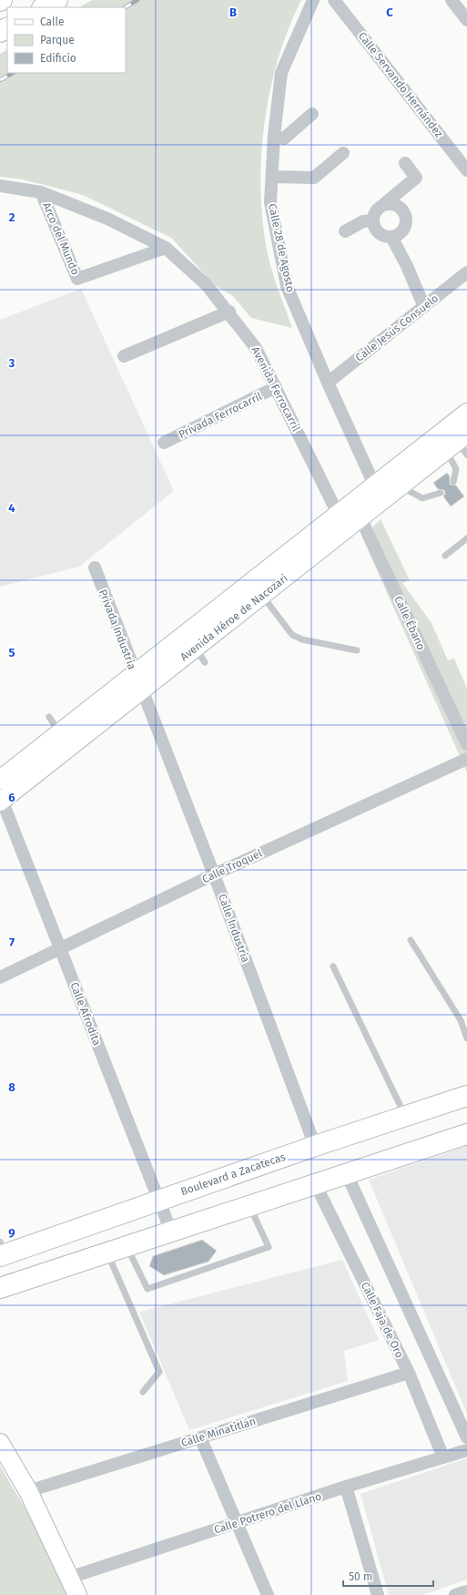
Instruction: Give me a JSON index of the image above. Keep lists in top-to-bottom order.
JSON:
{
  "streets": {
    "main road": ["Avenida Héroe de Nacozari", "Boulevard a Zacatecas"],
    "street": [
      "Calle Servando Hernández",
      "Arco del Mundo",
      "Calle 28 de Agosto",
      "Calle Jesús Consuelo",
      "Avenida Ferrocarril",
      "Privada Ferrocarril",
      "Calle Ébano",
      "Privada Industria",
      "Calle Troquel",
      "Calle Industria",
      "Calle Afrodita",
      "Calle Faja de Oro",
      "Calle Minatitlán",
      "Calle Potrero del Llano"
    ]
  },
  "crossings": [
    ["Arco del Mundo", "Avenida Ferrocarril"],
    ["Calle 28 de Agosto", "Calle Jesús Consuelo"],
    ["Calle 28 de Agosto", "Avenida Héroe de Nacozari"],
    ["Avenida Ferrocarril", "Privada Ferrocarril"],
    ["Avenida Ferrocarril", "Avenida Héroe de Nacozari"],
    ["Avenida Héroe de Nacozari", "Calle Ébano"],
    ["Avenida Héroe de Nacozari", "Privada Industria"],
    ["Avenida Héroe de Nacozari", "Calle Industria"],
    ["Avenida Héroe de Nacozari", "Calle Afrodita"],
    ["Privada Industria", "Calle Industria"],
    ["Calle Troquel", "Calle Industria"],
    ["Calle Troquel", "Calle Afrodita"],
    ["Calle Industria", "Boulevard a Zacatecas"],
    ["Calle Afrodita", "Boulevard a Zacatecas"],
    ["Calle Faja de Oro", "Calle Minatitlán"],
    ["Calle Faja de Oro", "Calle Potrero del Llano"]
  ],
  "legend": ["Calle", "Parque", "Edificio"],
  "scale_bar": "50 m",
  "grid": {
    "columns": ["B", "C"],
    "rows": [
      "2",
      "3",
      "4",
      "5",
      "6",
      "7",
      "8",
      "9"
    ]
  }
}
